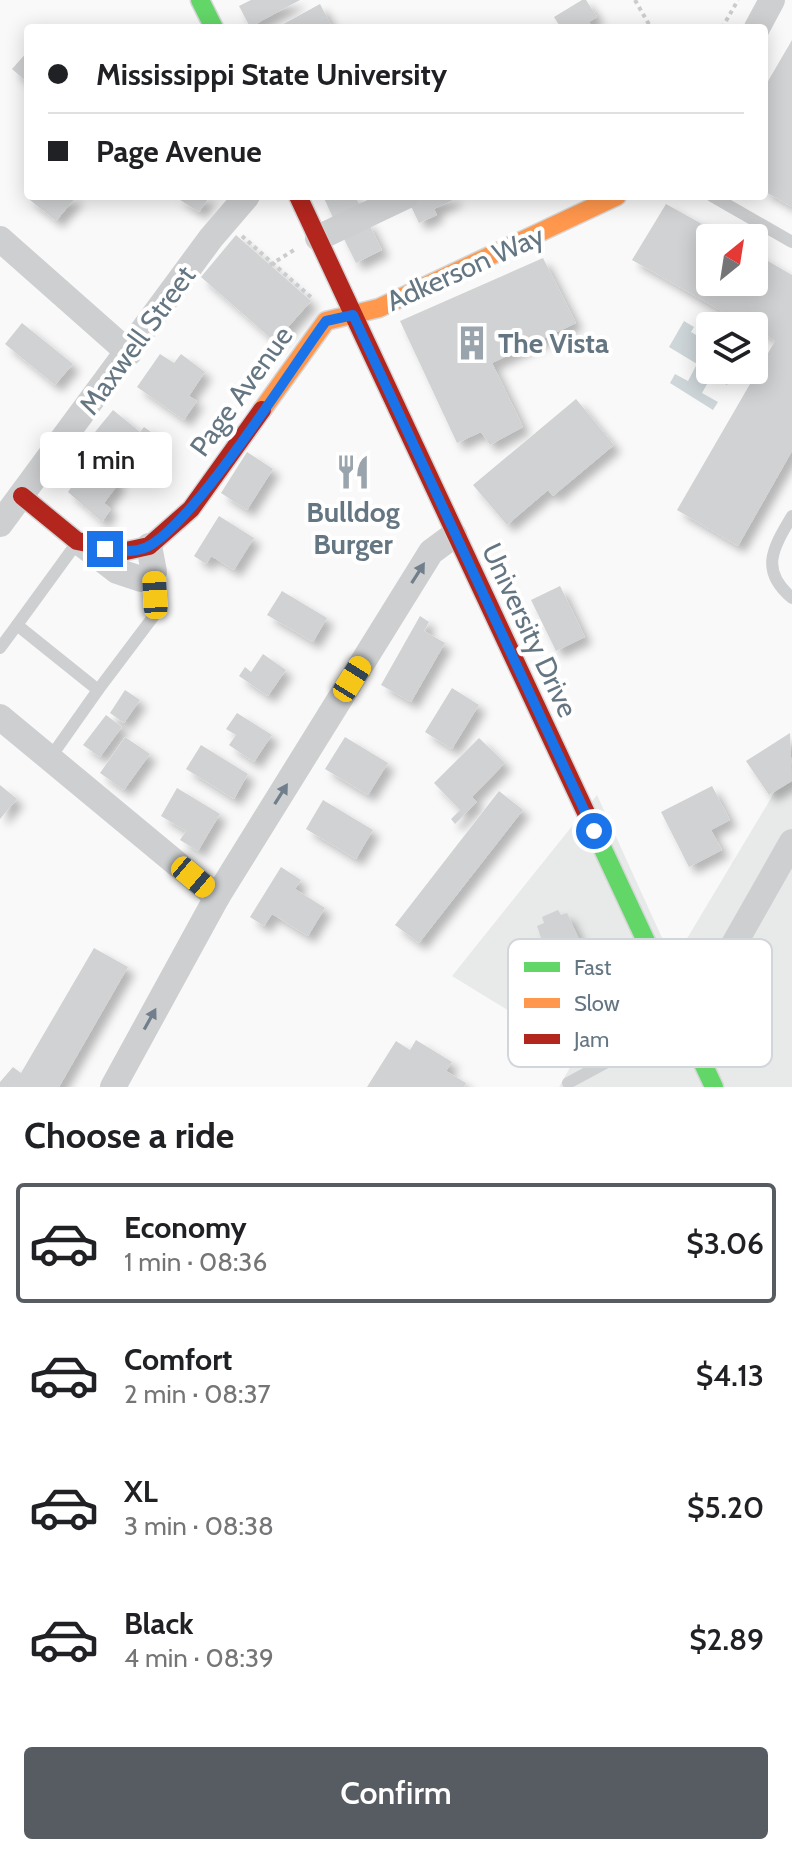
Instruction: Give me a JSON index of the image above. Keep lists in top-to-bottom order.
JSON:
{
  "streets": {
    "street": [
      "Adkerson Way",
      "Maxwell Street",
      "Page Avenue",
      "University Drive"
    ]
  },
  "crossings": [
    ["Adkerson Way", "Page Avenue"],
    ["Adkerson Way", "University Drive"],
    ["Page Avenue", "University Drive"]
  ],
  "places": {
    "building": ["The Vista"],
    "restaurant": ["Bulldog Burger"]
  },
  "legend": ["Fast", "Slow", "Jam"],
  "north": "top right",
  "page": {
    "banner": ["Mississippi State University", "Page Avenue"],
    "bubble": "1 min",
    "heading": "Choose a ride",
    "list": [
      {
        "name": "Economy",
        "note": "1 min · 08:36",
        "value": "$3.06"
      },
      {
        "name": "Comfort",
        "note": "2 min · 08:37",
        "value": "$4.13"
      },
      {
        "name": "XL",
        "note": "3 min · 08:38",
        "value": "$5.20"
      },
      {
        "name": "Black",
        "note": "4 min · 08:39",
        "value": "$2.89"
      }
    ],
    "buttons": "Confirm"
  }
}
